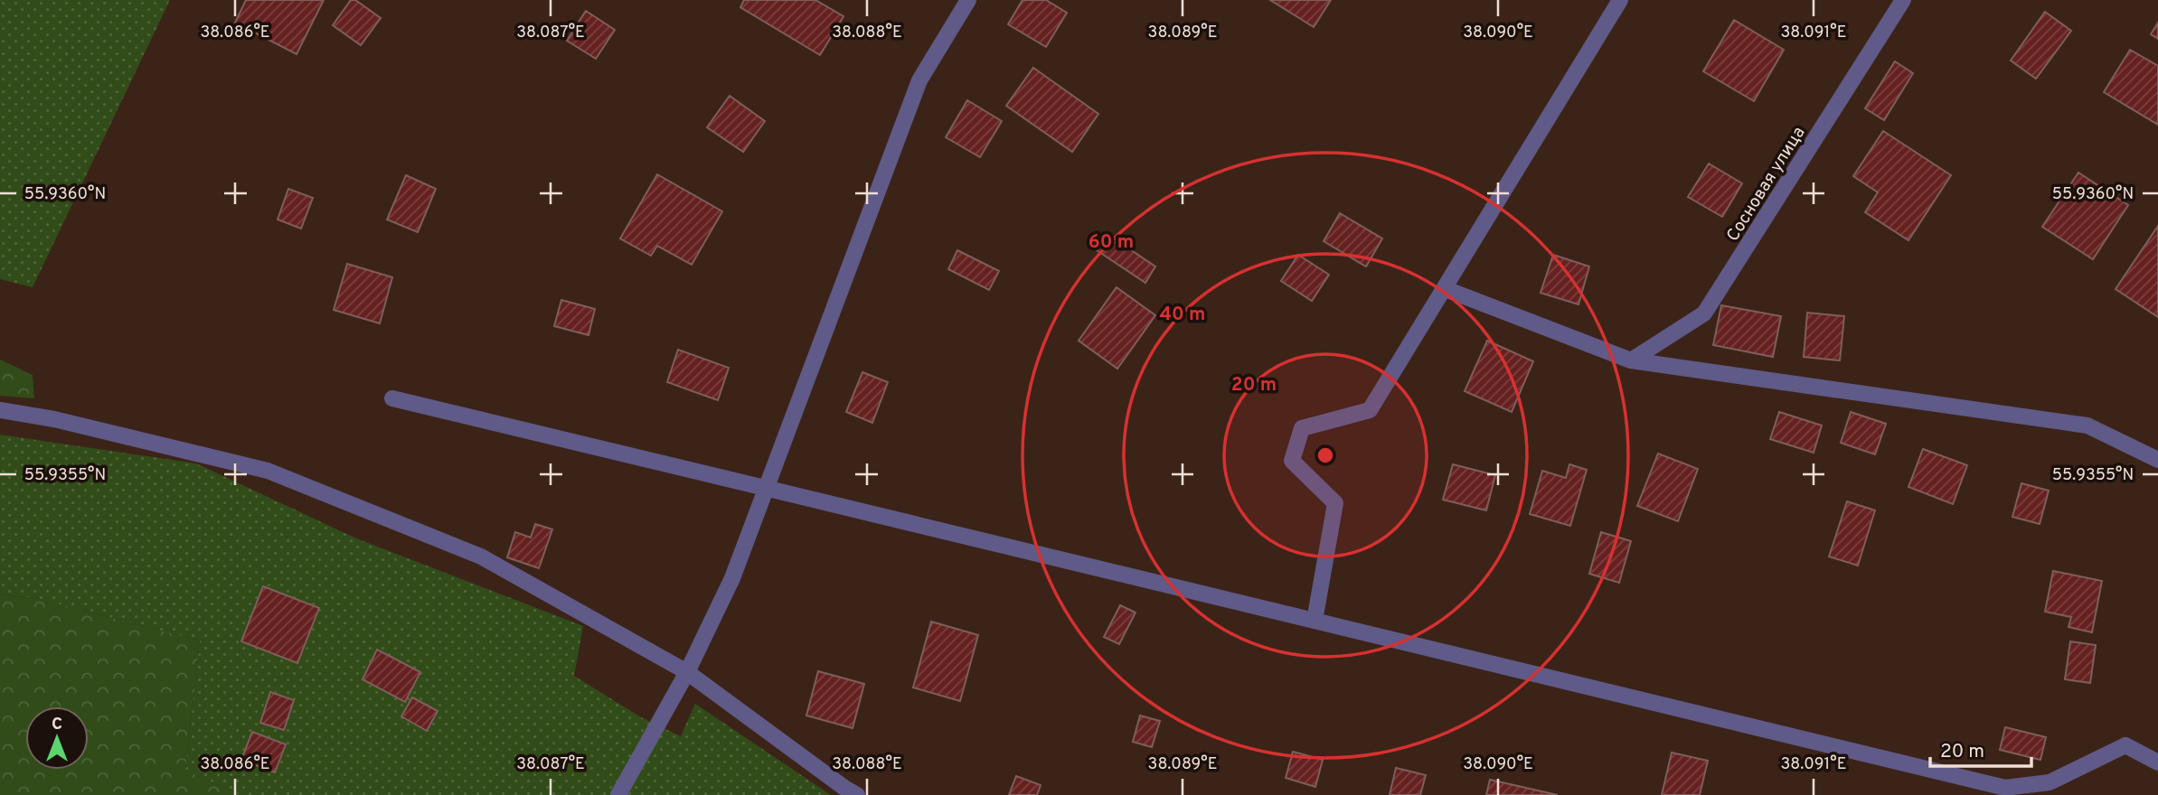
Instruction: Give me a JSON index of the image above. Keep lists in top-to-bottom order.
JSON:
{
  "streets": {
    "street": ["Сосновая улица"]
  },
  "scale_bar": "20 m",
  "north": "top",
  "coordinates": [
    "38.086°E",
    "38.087°E",
    "38.088°E",
    "38.089°E",
    "38.090°E",
    "38.091°E",
    "55.9360°N",
    "55.9355°N"
  ],
  "rings": ["60 m", "40 m", "20 m"]
}
